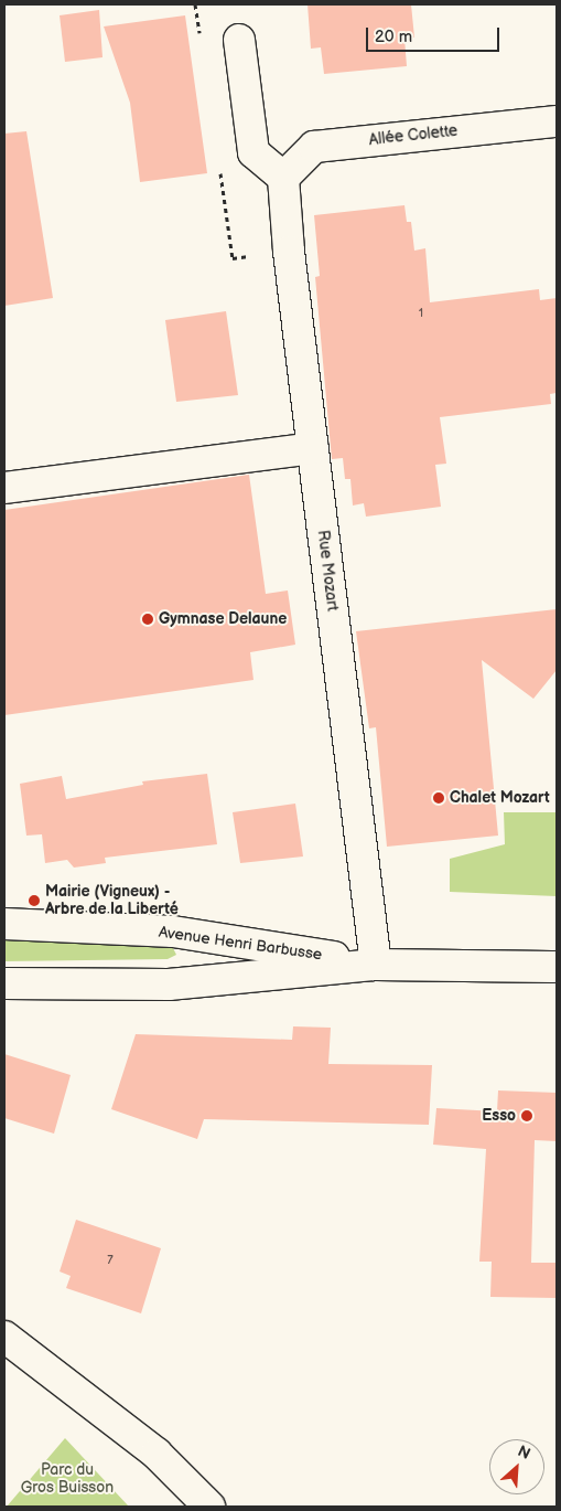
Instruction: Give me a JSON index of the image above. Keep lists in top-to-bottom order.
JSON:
{
  "streets": {
    "street": ["Allée Colette", "Rue Mozart", "Avenue Henri Barbusse"]
  },
  "crossings": [
    ["Allée Colette", "Rue Mozart"],
    ["Rue Mozart", "Avenue Henri Barbusse"]
  ],
  "parks": ["Parc du Gros Buisson"],
  "places": [
    "Gymnase Delaune",
    "Chalet Mozart",
    "Mairie (Vigneux) - Arbre de la Liberté",
    "Esso"
  ],
  "house_numbers": ["1", "7"],
  "scale_bar": "20 m",
  "north": "top right"
}
